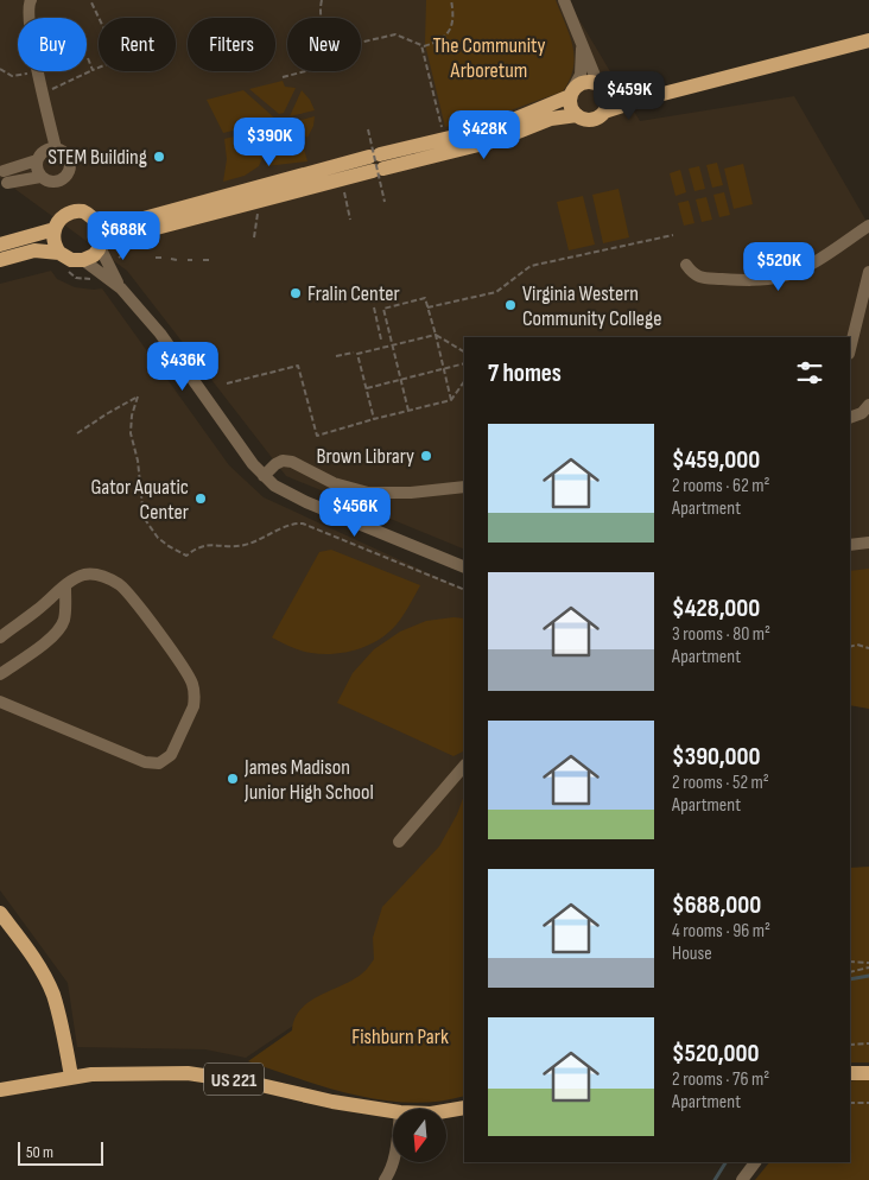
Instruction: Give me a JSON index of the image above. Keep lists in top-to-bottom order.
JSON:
{
  "streets": {
    "main road": ["US 221"]
  },
  "parks": ["The Community Arboretum", "Fishburn Park"],
  "places": [
    "STEM Building",
    "Fralin Center",
    "Virginia Western Community College",
    "Brown Library",
    "Gator Aquatic Center",
    "James Madison Junior High School"
  ],
  "scale_bar": "50 m",
  "north": "bottom",
  "page": {
    "chip": [
      "Buy",
      "Rent",
      "Filters",
      "New"
    ],
    "price": [
      "$459K",
      "$428K",
      "$390K",
      "$688K",
      "$520K",
      "$436K",
      "$456K"
    ],
    "heading": "7 homes",
    "list": [
      {
        "name": "$459,000",
        "note": "2 rooms · 62 m² · Apartment"
      },
      {
        "name": "$428,000",
        "note": "3 rooms · 80 m² · Apartment"
      },
      {
        "name": "$390,000",
        "note": "2 rooms · 52 m² · Apartment"
      },
      {
        "name": "$688,000",
        "note": "4 rooms · 96 m² · House"
      },
      {
        "name": "$520,000",
        "note": "2 rooms · 76 m² · Apartment"
      }
    ],
    "scale": "50 m"
  }
}
